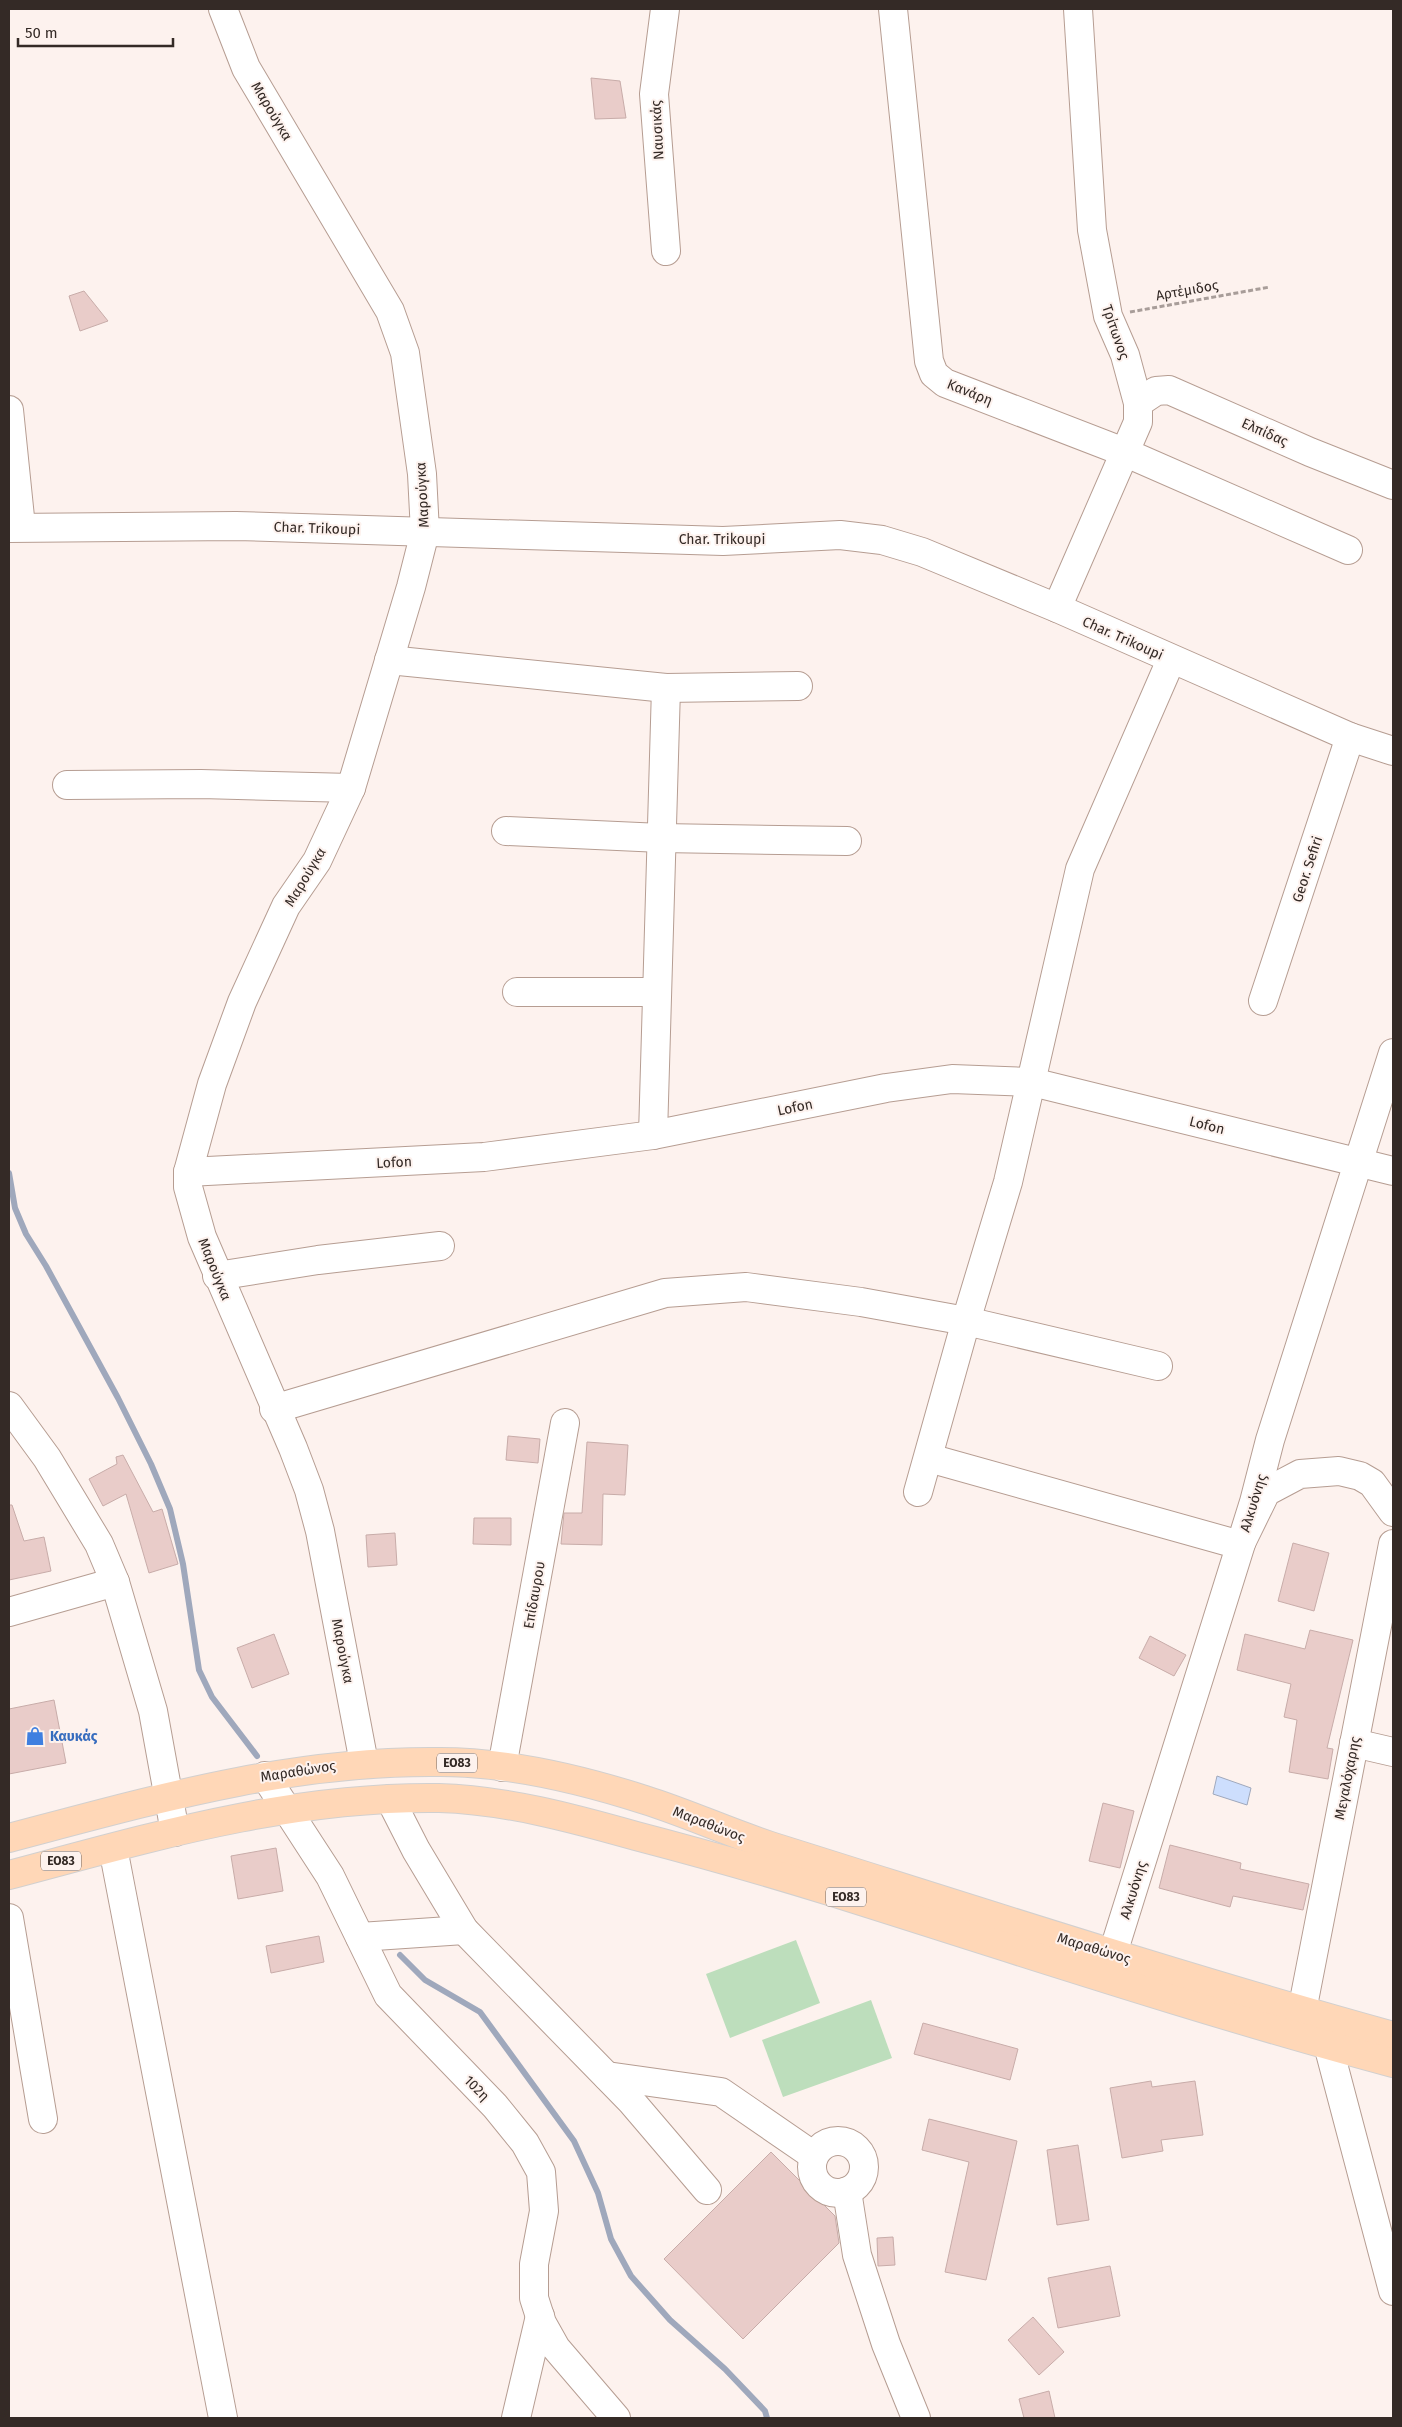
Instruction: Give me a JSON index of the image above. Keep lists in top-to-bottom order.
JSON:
{
  "streets": {
    "main road": ["ΕΟ83", "Μαραθώνος"],
    "street": [
      "Μαρούγκα",
      "Ναυσικάς",
      "Τρίτωνος",
      "Κανάρη",
      "Ελπίδας",
      "Char. Trikoupi",
      "Geor. Sefiri",
      "Lofon",
      "Αλκυόνης",
      "Επίδαυρου",
      "Μεγαλόχαρης",
      "102η"
    ],
    "path": ["Αρτέμιδος"]
  },
  "crossings": [
    ["Μαρούγκα", "Char. Trikoupi"],
    ["Μαρούγκα", "Lofon"],
    ["Μαρούγκα", "Μαραθώνος"],
    ["Αρτέμιδος", "Τρίτωνος"],
    ["Τρίτωνος", "Κανάρη"],
    ["Τρίτωνος", "Ελπίδας"],
    ["Τρίτωνος", "Char. Trikoupi"],
    ["Char. Trikoupi", "Geor. Sefiri"],
    ["Lofon", "Αλκυόνης"],
    ["Αλκυόνης", "Μαραθώνος"],
    ["Επίδαυρου", "Μαραθώνος"],
    ["Μαραθώνος", "Μεγαλόχαρης"],
    ["Μαραθώνος", "102η"]
  ],
  "places": {
    "shop": ["Καυκάς"]
  },
  "scale_bar": "50 m"
}
